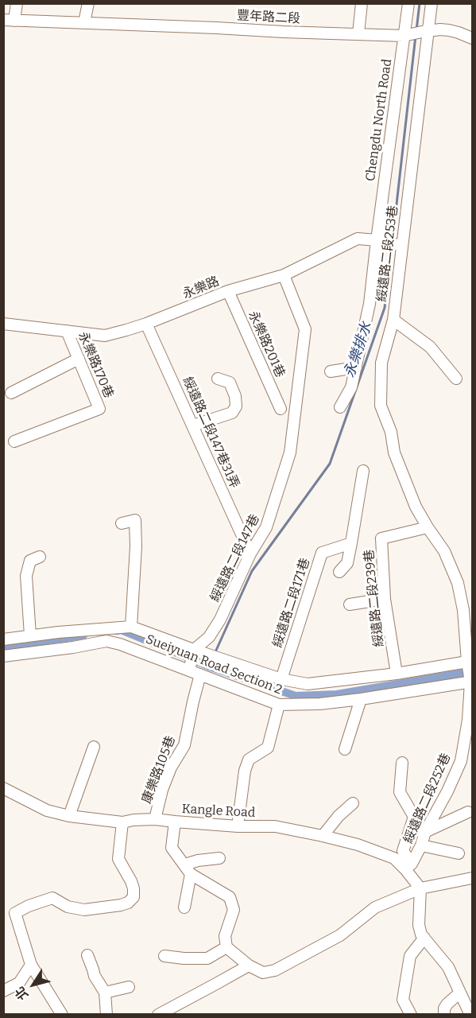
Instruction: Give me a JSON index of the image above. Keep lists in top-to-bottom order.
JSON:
{
  "streets": {
    "street": [
      "豐年路二段",
      "Chengdu North Road",
      "綏遠路二段253巷",
      "永樂路",
      "永樂路201巷",
      "永樂路170巷",
      "綏遠路二段147巷31弄",
      "綏遠路二段147巷",
      "綏遠路二段239巷",
      "綏遠路二段171巷",
      "Sueiyuan Road Section 2",
      "康樂路105巷",
      "綏遠路二段252巷",
      "Kangle Road"
    ]
  },
  "crossings": [
    ["豐年路二段", "Chengdu North Road"],
    ["豐年路二段", "綏遠路二段253巷"],
    ["Chengdu North Road", "綏遠路二段253巷"],
    ["Chengdu North Road", "永樂路"],
    ["綏遠路二段253巷", "永樂路"],
    ["綏遠路二段253巷", "綏遠路二段239巷"],
    ["綏遠路二段253巷", "Sueiyuan Road Section 2"],
    ["綏遠路二段253巷", "綏遠路二段252巷"],
    ["永樂路", "永樂路201巷"],
    ["永樂路", "永樂路170巷"],
    ["永樂路", "綏遠路二段147巷31弄"],
    ["永樂路", "綏遠路二段147巷"],
    ["綏遠路二段147巷31弄", "綏遠路二段147巷"],
    ["綏遠路二段147巷", "Sueiyuan Road Section 2"],
    ["綏遠路二段239巷", "Sueiyuan Road Section 2"],
    ["綏遠路二段171巷", "Sueiyuan Road Section 2"],
    ["Sueiyuan Road Section 2", "康樂路105巷"],
    ["Sueiyuan Road Section 2", "綏遠路二段252巷"],
    ["康樂路105巷", "Kangle Road"],
    ["綏遠路二段252巷", "Kangle Road"]
  ],
  "water": ["永樂排水"],
  "north": "bottom left"
}
